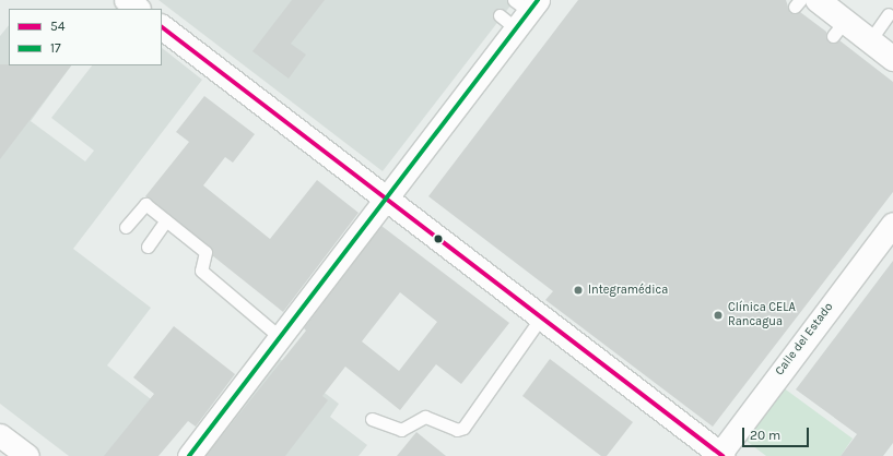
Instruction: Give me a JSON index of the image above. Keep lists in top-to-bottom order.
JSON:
{
  "streets": {
    "street": ["Calle del Estado"]
  },
  "places": ["Integramédica", "Clínica CELA Rancagua"],
  "lines": ["transit line 17", "transit line 54"],
  "legend": ["54", "17"],
  "scale_bar": "20 m"
}
